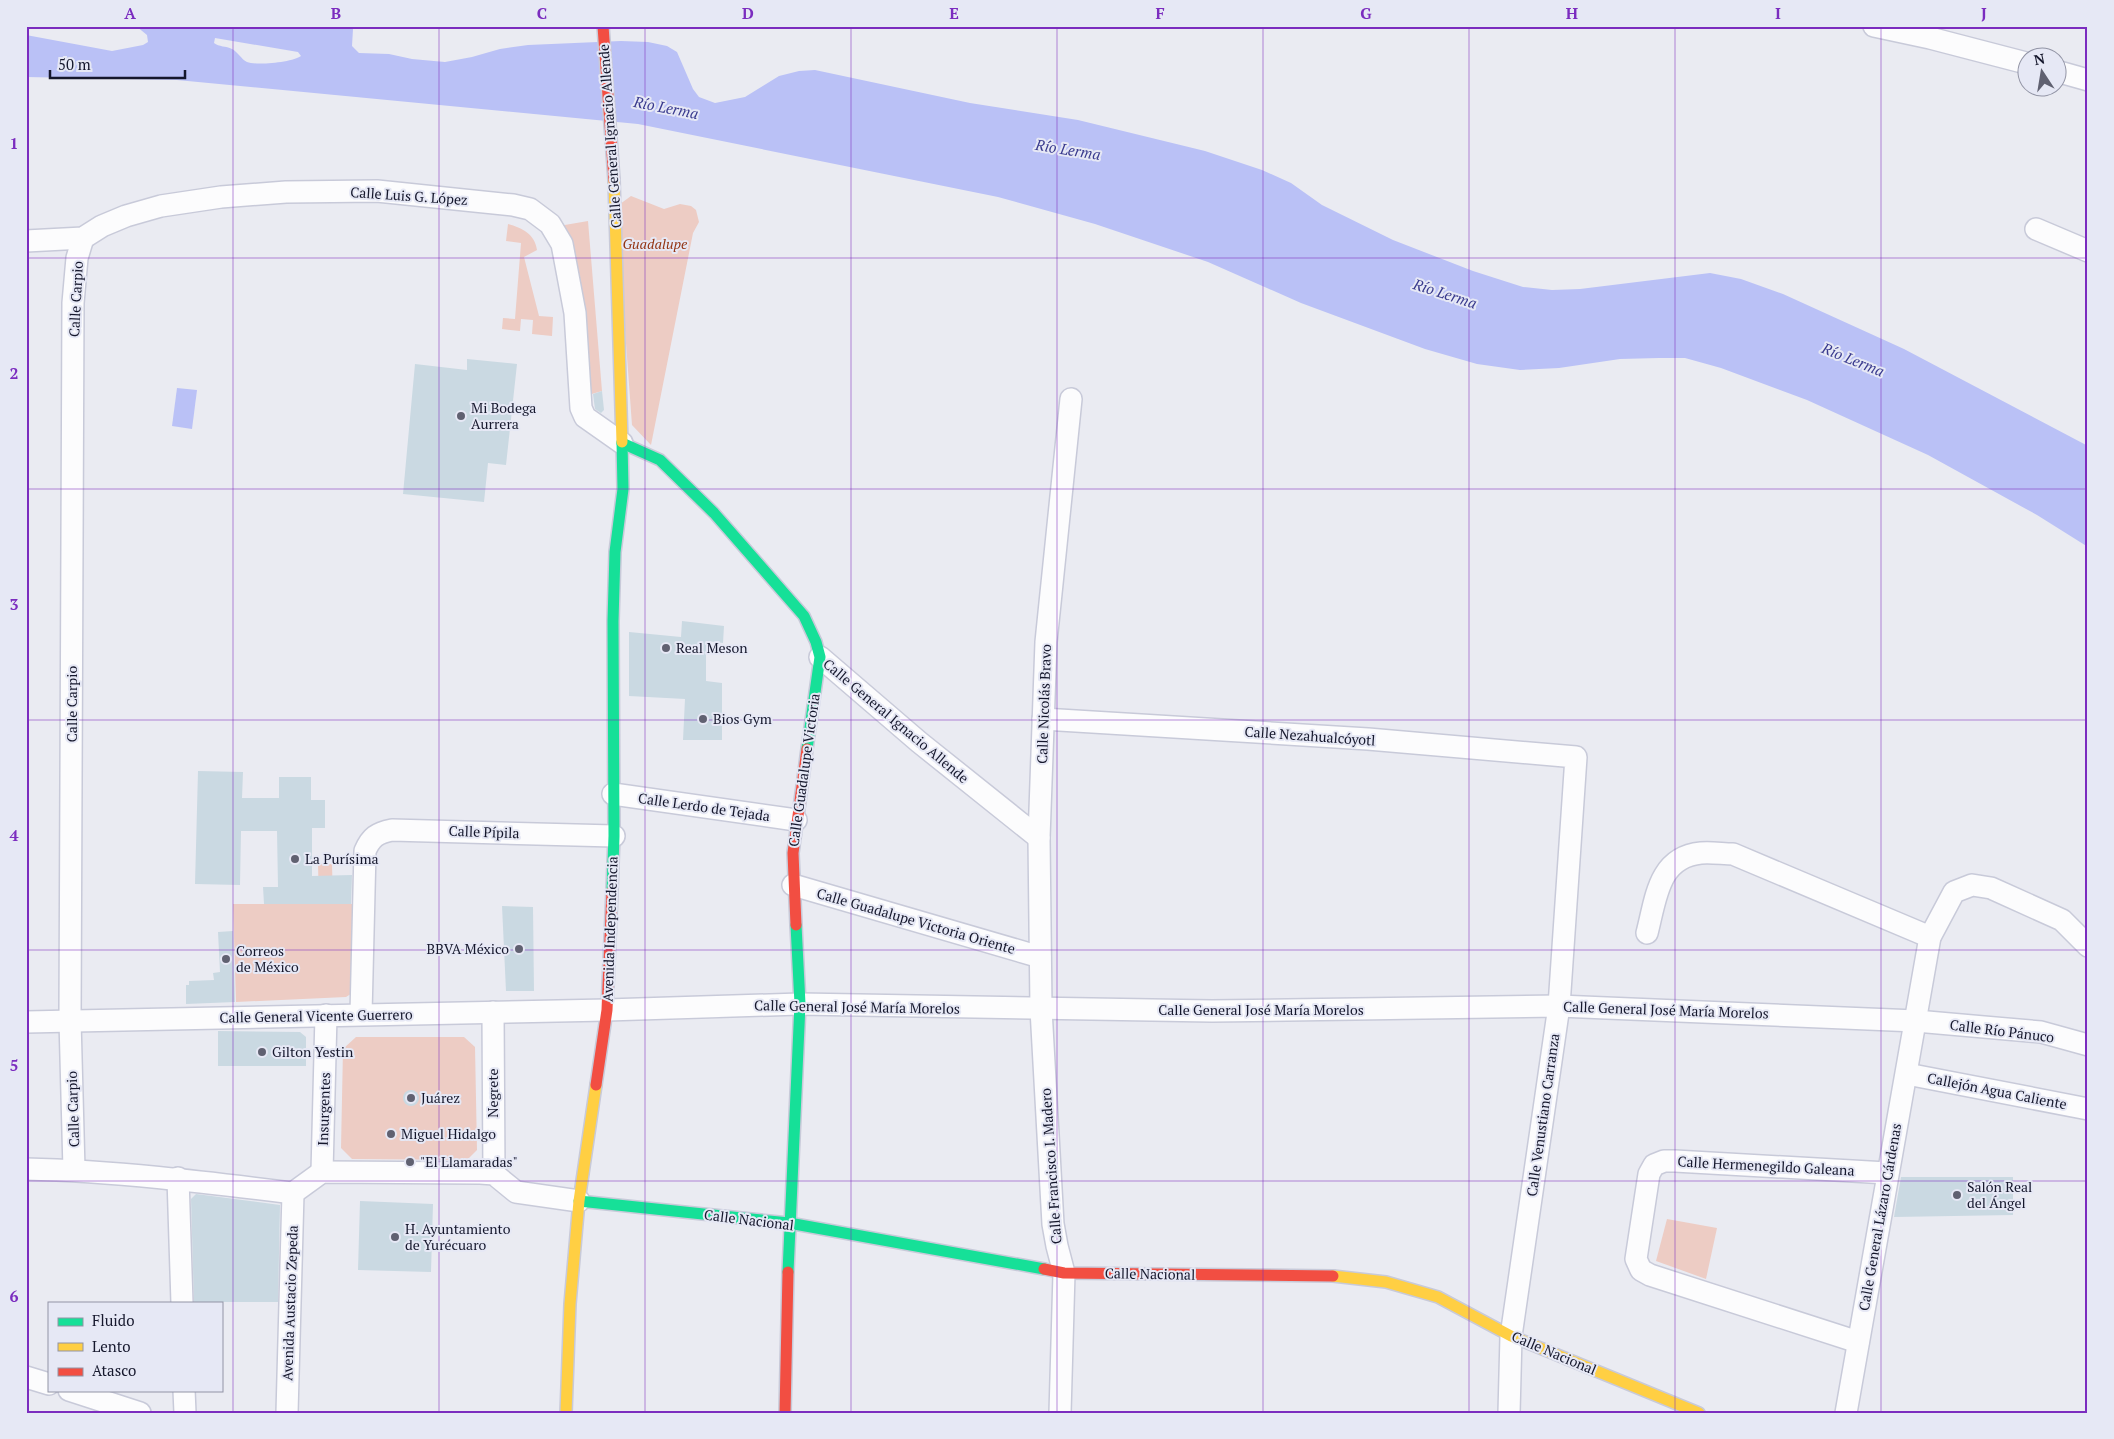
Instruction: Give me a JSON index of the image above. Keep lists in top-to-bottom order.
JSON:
{
  "streets": {
    "street": [
      "Calle General Ignacio Allende",
      "Calle Luis G. López",
      "Calle Carpio",
      "Calle Nicolás Bravo",
      "Calle Nezahualcóyotl",
      "Calle Guadalupe Victoria",
      "Calle Lerdo de Tejada",
      "Calle Pípila",
      "Calle Guadalupe Victoria Oriente",
      "Avenida Independencia",
      "Calle General José María Morelos",
      "Calle General Vicente Guerrero",
      "Calle Río Pánuco",
      "Callejón Agua Caliente",
      "Negrete",
      "Insurgentes",
      "Calle Venustiano Carranza",
      "Calle Francisco I. Madero",
      "Calle Hermenegildo Galeana",
      "Calle General Lázaro Cárdenas",
      "Calle Nacional",
      "Avenida Austacio Zepeda"
    ]
  },
  "crossings": [
    ["Calle General Ignacio Allende", "Calle Luis G. López"],
    ["Calle General Ignacio Allende", "Calle Nicolás Bravo"],
    ["Calle General Ignacio Allende", "Calle Guadalupe Victoria"],
    ["Calle General Ignacio Allende", "Avenida Independencia"],
    ["Calle Luis G. López", "Calle Carpio"],
    ["Calle Luis G. López", "Avenida Independencia"],
    ["Calle Carpio", "Calle General Vicente Guerrero"],
    ["Calle Nicolás Bravo", "Calle Nezahualcóyotl"],
    ["Calle Nicolás Bravo", "Calle Guadalupe Victoria Oriente"],
    ["Calle Nicolás Bravo", "Calle General José María Morelos"],
    ["Calle Nicolás Bravo", "Calle Francisco I. Madero"],
    ["Calle Nezahualcóyotl", "Calle Venustiano Carranza"],
    ["Calle Guadalupe Victoria", "Calle Lerdo de Tejada"],
    ["Calle Guadalupe Victoria", "Calle Guadalupe Victoria Oriente"],
    ["Calle Guadalupe Victoria", "Calle General José María Morelos"],
    ["Calle Guadalupe Victoria", "Calle Nacional"],
    ["Calle Lerdo de Tejada", "Avenida Independencia"],
    ["Calle Pípila", "Avenida Independencia"],
    ["Calle Pípila", "Calle General Vicente Guerrero"],
    ["Avenida Independencia", "Calle General José María Morelos"],
    ["Avenida Independencia", "Calle General Vicente Guerrero"],
    ["Avenida Independencia", "Calle Nacional"],
    ["Calle General José María Morelos", "Calle General Vicente Guerrero"],
    ["Calle General José María Morelos", "Calle Río Pánuco"],
    ["Calle General José María Morelos", "Calle Venustiano Carranza"],
    ["Calle General José María Morelos", "Calle Francisco I. Madero"],
    ["Calle General José María Morelos", "Calle General Lázaro Cárdenas"],
    ["Calle General Vicente Guerrero", "Negrete"],
    ["Calle General Vicente Guerrero", "Insurgentes"],
    ["Calle Río Pánuco", "Calle General Lázaro Cárdenas"],
    ["Callejón Agua Caliente", "Calle General Lázaro Cárdenas"],
    ["Calle Venustiano Carranza", "Calle Nacional"],
    ["Calle Francisco I. Madero", "Calle Nacional"],
    ["Calle Hermenegildo Galeana", "Calle General Lázaro Cárdenas"]
  ],
  "water": ["Río Lerma"],
  "parks": ["Guadalupe"],
  "places": [
    "Mi Bodega Aurrera",
    "Real Meson",
    "Bios Gym",
    "La Purísima",
    "BBVA México",
    "Correos de México",
    "Gilton Yestin",
    "Juárez",
    "Miguel Hidalgo",
    "\"El Llamaradas\"",
    "Salón Real del Ángel",
    "H. Ayuntamiento de Yurécuaro"
  ],
  "legend": ["Fluido", "Lento", "Atasco"],
  "scale_bar": "50 m",
  "north": "top",
  "grid": {
    "columns": [
      "A",
      "B",
      "C",
      "D",
      "E",
      "F",
      "G",
      "H",
      "I",
      "J"
    ],
    "rows": [
      "1",
      "2",
      "3",
      "4",
      "5",
      "6"
    ]
  }
}
